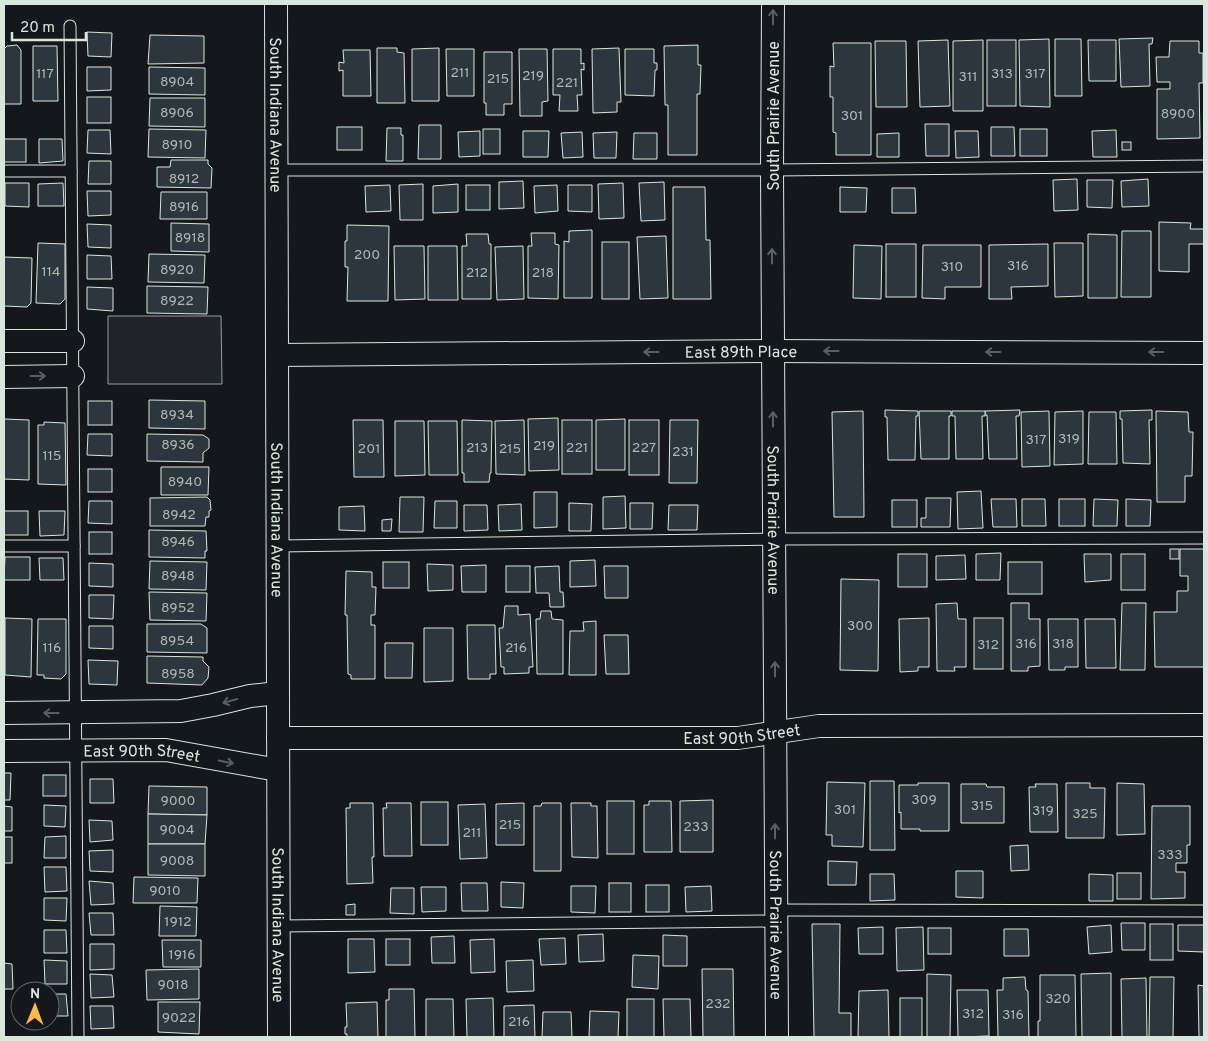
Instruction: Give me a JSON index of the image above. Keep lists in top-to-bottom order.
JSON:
{
  "streets": {
    "street": [
      "South Indiana Avenue",
      "South Prairie Avenue",
      "East 89th Place",
      "East 90th Street"
    ]
  },
  "crossings": [
    ["South Indiana Avenue", "East 89th Place"],
    ["South Indiana Avenue", "East 90th Street"],
    ["South Prairie Avenue", "East 89th Place"],
    ["South Prairie Avenue", "East 90th Street"]
  ],
  "one_way": ["South Prairie Avenue", "East 89th Place"],
  "house_numbers": [
    "211",
    "117",
    "313",
    "317",
    "219",
    "311",
    "215",
    "8904",
    "221",
    "8906",
    "8900",
    "301",
    "8910",
    "8912",
    "8916",
    "8918",
    "200",
    "316",
    "310",
    "8920",
    "114",
    "212",
    "218",
    "8922",
    "8934",
    "319",
    "317",
    "8936",
    "219",
    "213",
    "221",
    "227",
    "201",
    "215",
    "231",
    "115",
    "8940",
    "8942",
    "8946",
    "8948",
    "8952",
    "300",
    "8954",
    "316",
    "318",
    "312",
    "116",
    "216",
    "8958",
    "309",
    "9000",
    "315",
    "301",
    "319",
    "325",
    "215",
    "233",
    "9004",
    "211",
    "333",
    "9008",
    "9010",
    "1912",
    "1916",
    "9018",
    "320",
    "232",
    "312",
    "316",
    "9022",
    "216"
  ],
  "scale_bar": "20 m",
  "north": "top"
}
